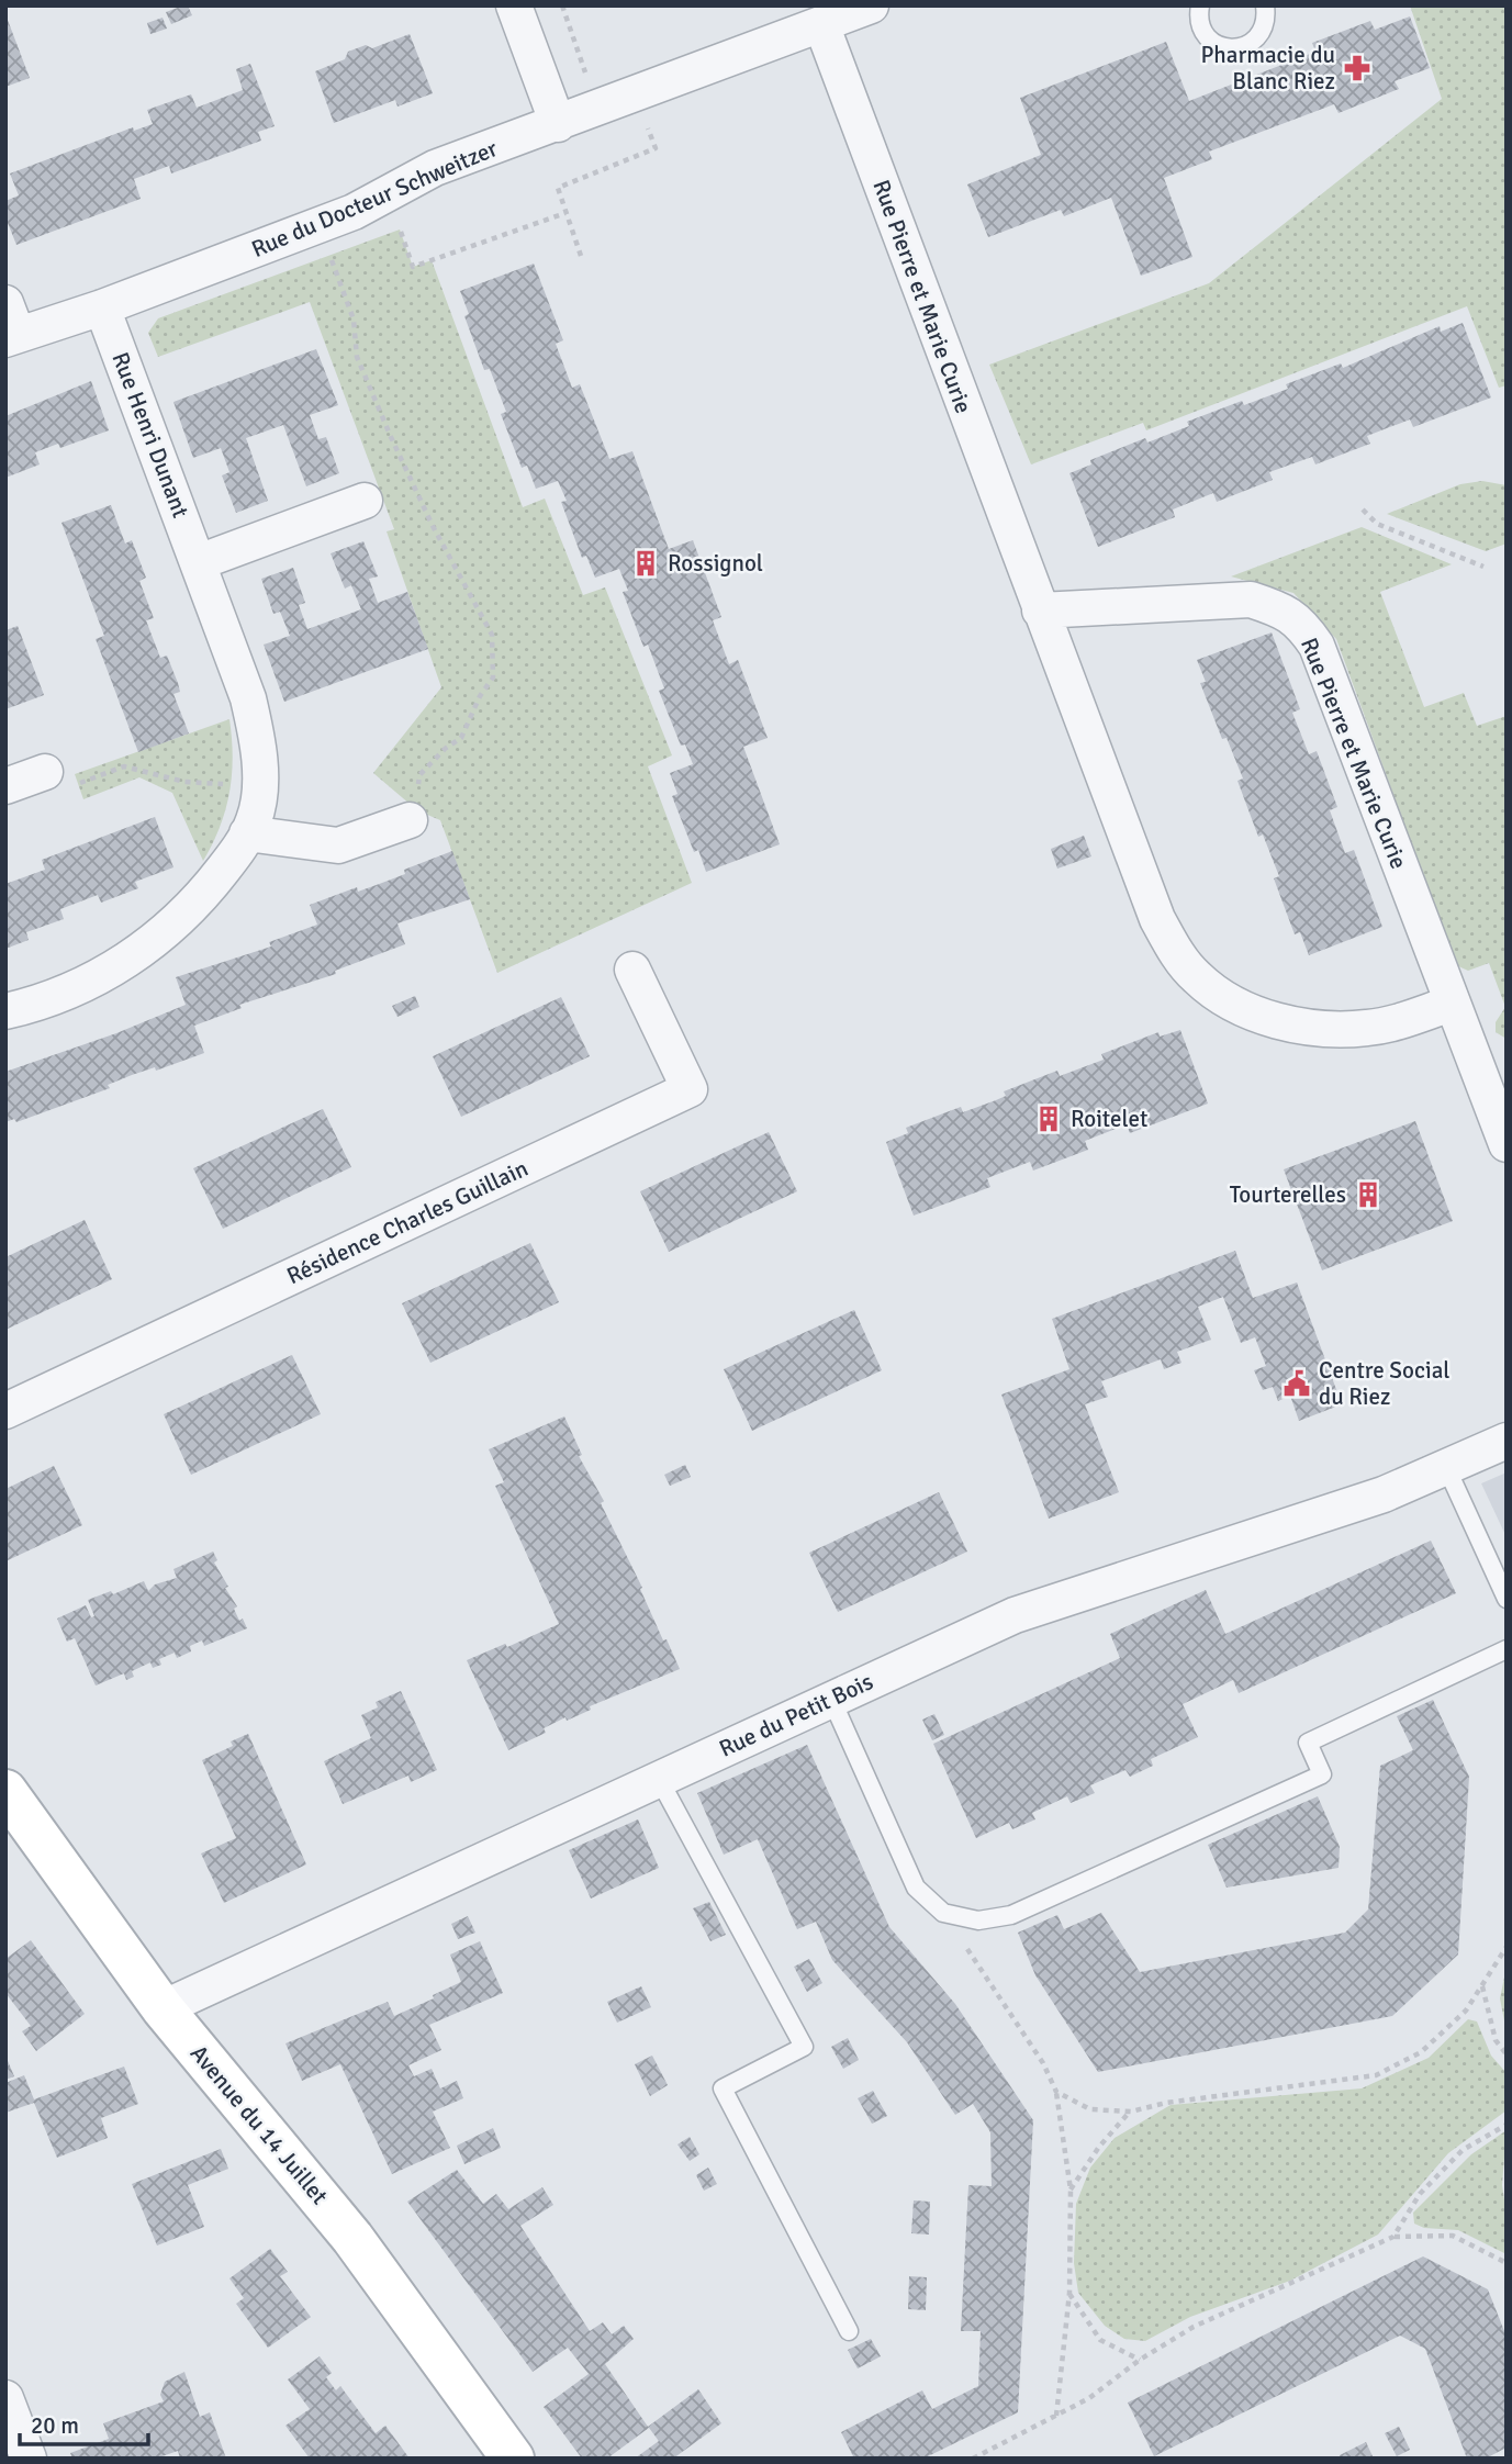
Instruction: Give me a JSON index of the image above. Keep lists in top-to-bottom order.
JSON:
{
  "streets": {
    "street": [
      "Rue du Docteur Schweitzer",
      "Rue Pierre et Marie Curie",
      "Rue Henri Dunant",
      "Résidence Charles Guillain",
      "Rue du Petit Bois",
      "Avenue du 14 Juillet"
    ]
  },
  "crossings": [
    ["Rue du Docteur Schweitzer", "Rue Pierre et Marie Curie"],
    ["Rue du Docteur Schweitzer", "Rue Henri Dunant"],
    ["Rue du Petit Bois", "Avenue du 14 Juillet"]
  ],
  "places": {
    "pharmacy": ["Pharmacie du Blanc Riez"],
    "building": ["Rossignol", "Roitelet", "Tourterelles"],
    "public building": ["Centre Social du Riez"]
  },
  "scale_bar": "20 m"
}
